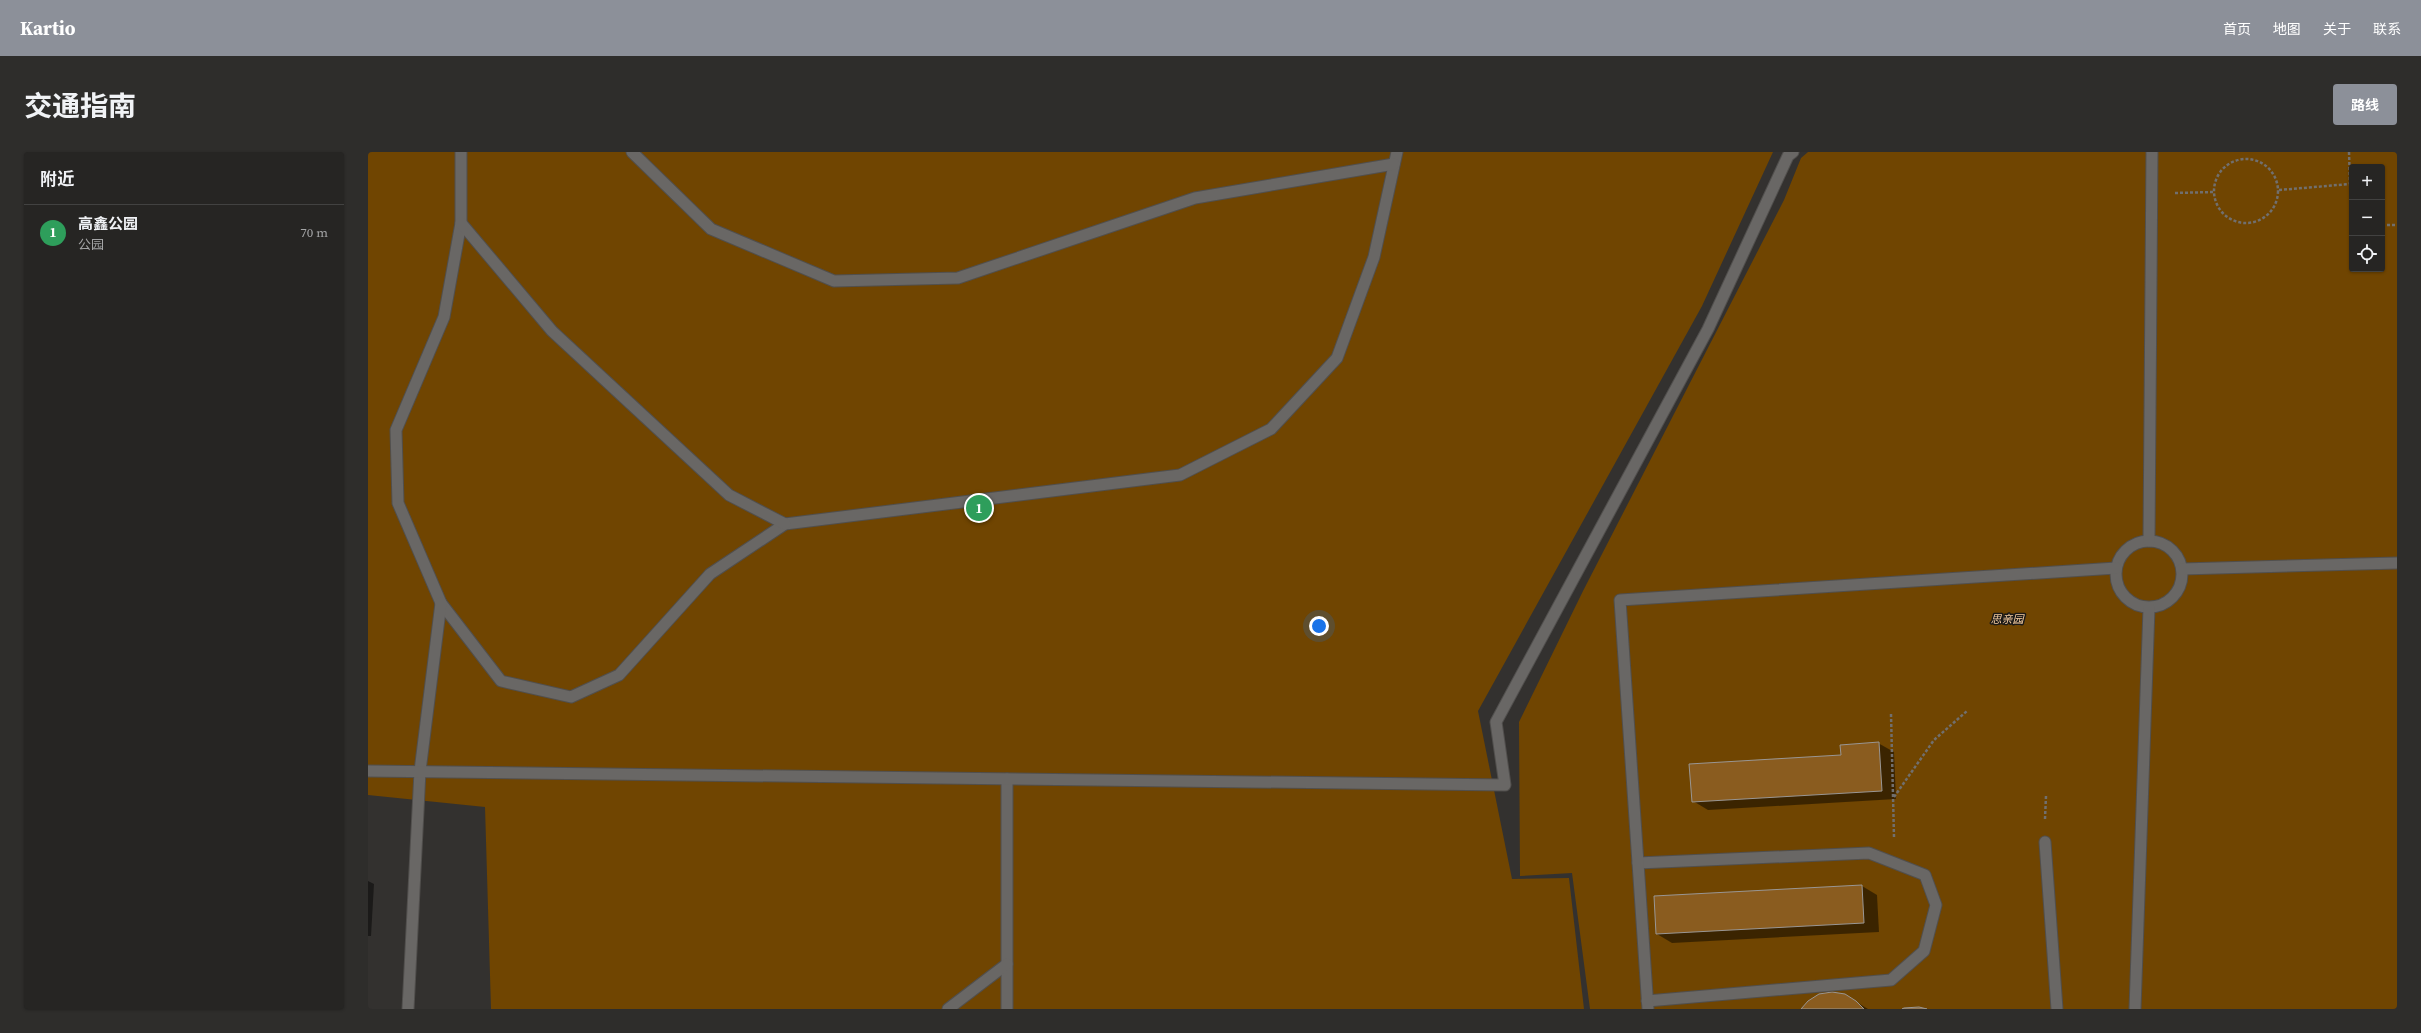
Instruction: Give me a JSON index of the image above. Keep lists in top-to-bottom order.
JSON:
{
  "parks": ["思亲园"],
  "page": {
    "header": "Kartio",
    "nav": [
      "首页",
      "地图",
      "关于",
      "联系"
    ],
    "title": "交通指南",
    "buttons": "路线",
    "heading": "附近",
    "map_buttons": ["+", "−"],
    "list": [
      {
        "mark": "1",
        "name": "高鑫公园",
        "note": "公园",
        "value": "70 m"
      }
    ],
    "pins": "1"
  }
}
